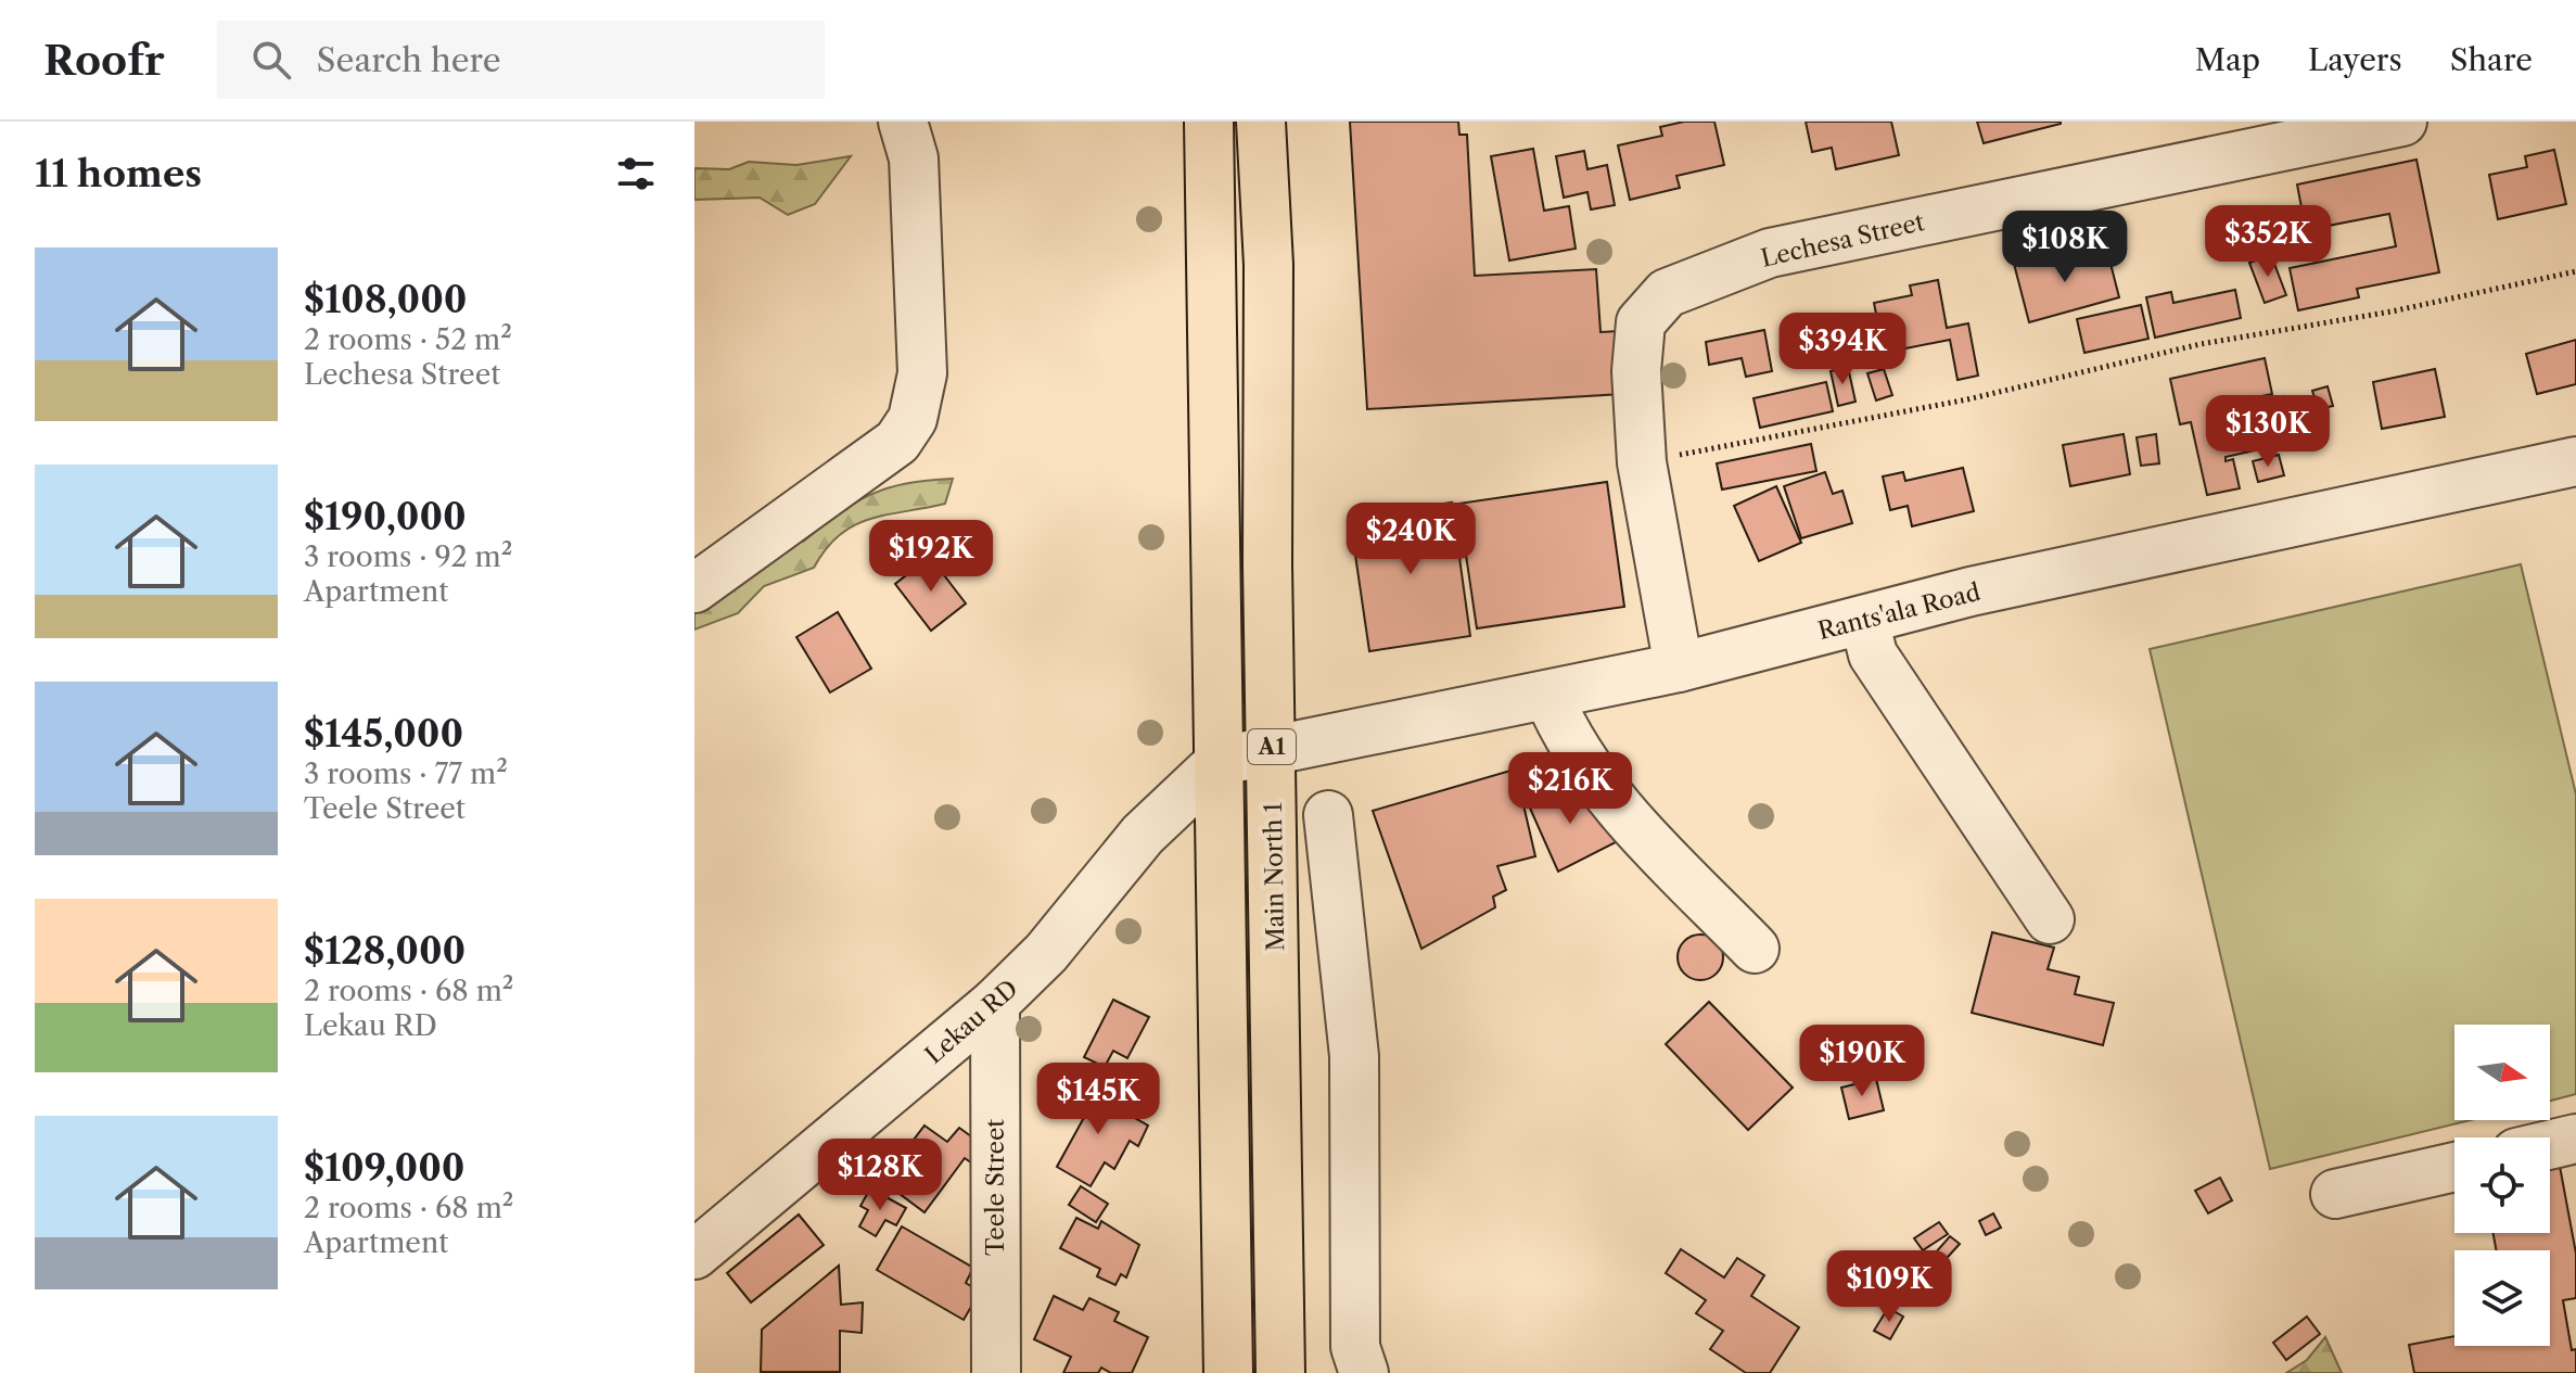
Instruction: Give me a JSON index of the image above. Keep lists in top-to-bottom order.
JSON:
{
  "streets": {
    "main road": ["A1", "Main North 1"],
    "street": [
      "Lechesa Street",
      "Rants'ala Road",
      "Lekau RD",
      "Teele Street"
    ]
  },
  "crossings": [
    ["Lechesa Street", "Rants'ala Road"],
    ["Rants'ala Road", "A1"],
    ["Rants'ala Road", "Main North 1"],
    ["Rants'ala Road", "Lekau RD"],
    ["A1", "Lekau RD"],
    ["Lekau RD", "Teele Street"]
  ],
  "north": "right",
  "page": {
    "header": "Roofr",
    "search": "Search here",
    "nav": ["Map", "Layers", "Share"],
    "heading": "11 homes",
    "price": [
      "$352K",
      "$108K",
      "$394K",
      "$130K",
      "$240K",
      "$192K",
      "$216K",
      "$190K",
      "$145K",
      "$128K",
      "$109K"
    ],
    "list": [
      {
        "name": "$108,000",
        "note": "2 rooms · 52 m² · Lechesa Street"
      },
      {
        "name": "$190,000",
        "note": "3 rooms · 92 m² · Apartment"
      },
      {
        "name": "$145,000",
        "note": "3 rooms · 77 m² · Teele Street"
      },
      {
        "name": "$128,000",
        "note": "2 rooms · 68 m² · Lekau RD"
      },
      {
        "name": "$109,000",
        "note": "2 rooms · 68 m² · Apartment"
      }
    ]
  }
}
